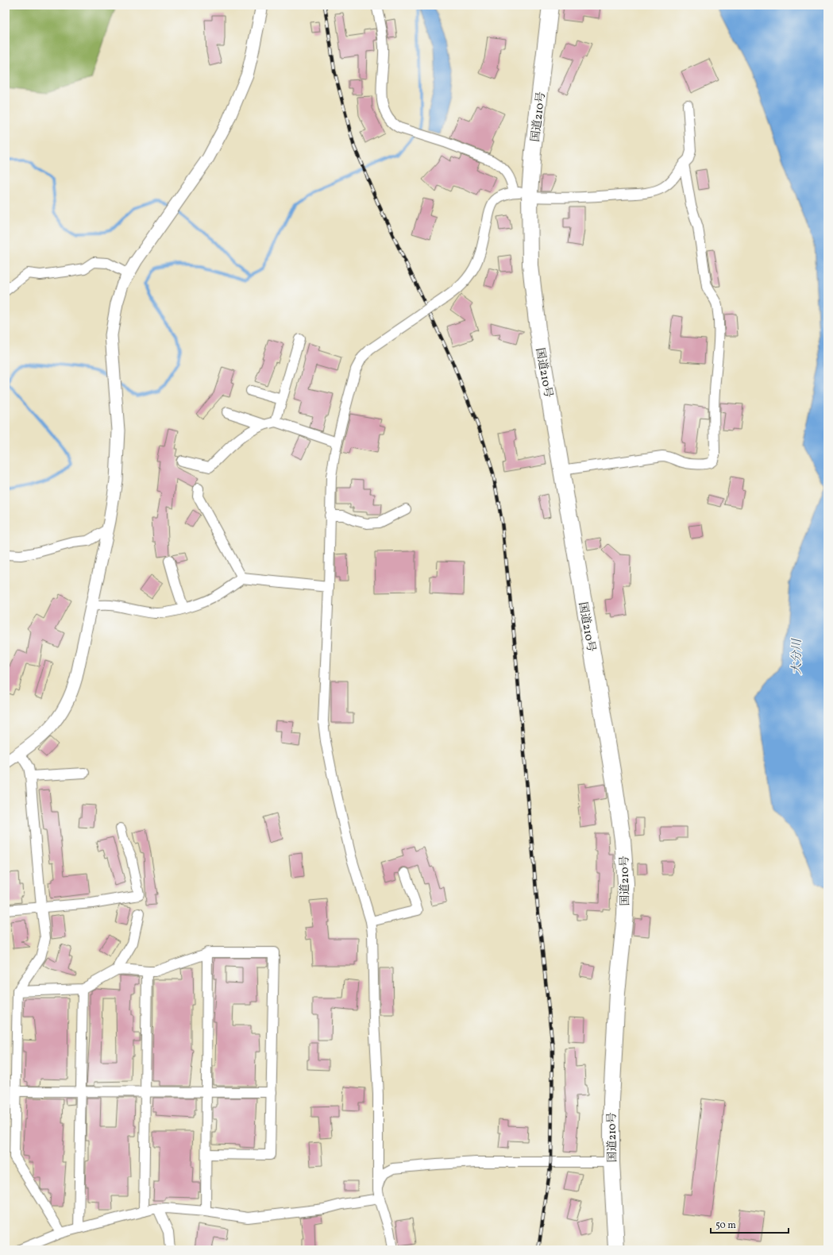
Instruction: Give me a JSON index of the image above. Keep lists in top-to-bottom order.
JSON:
{
  "streets": {
    "highway": ["国道210号"]
  },
  "water": ["大分川"],
  "scale_bar": "50 m"
}
